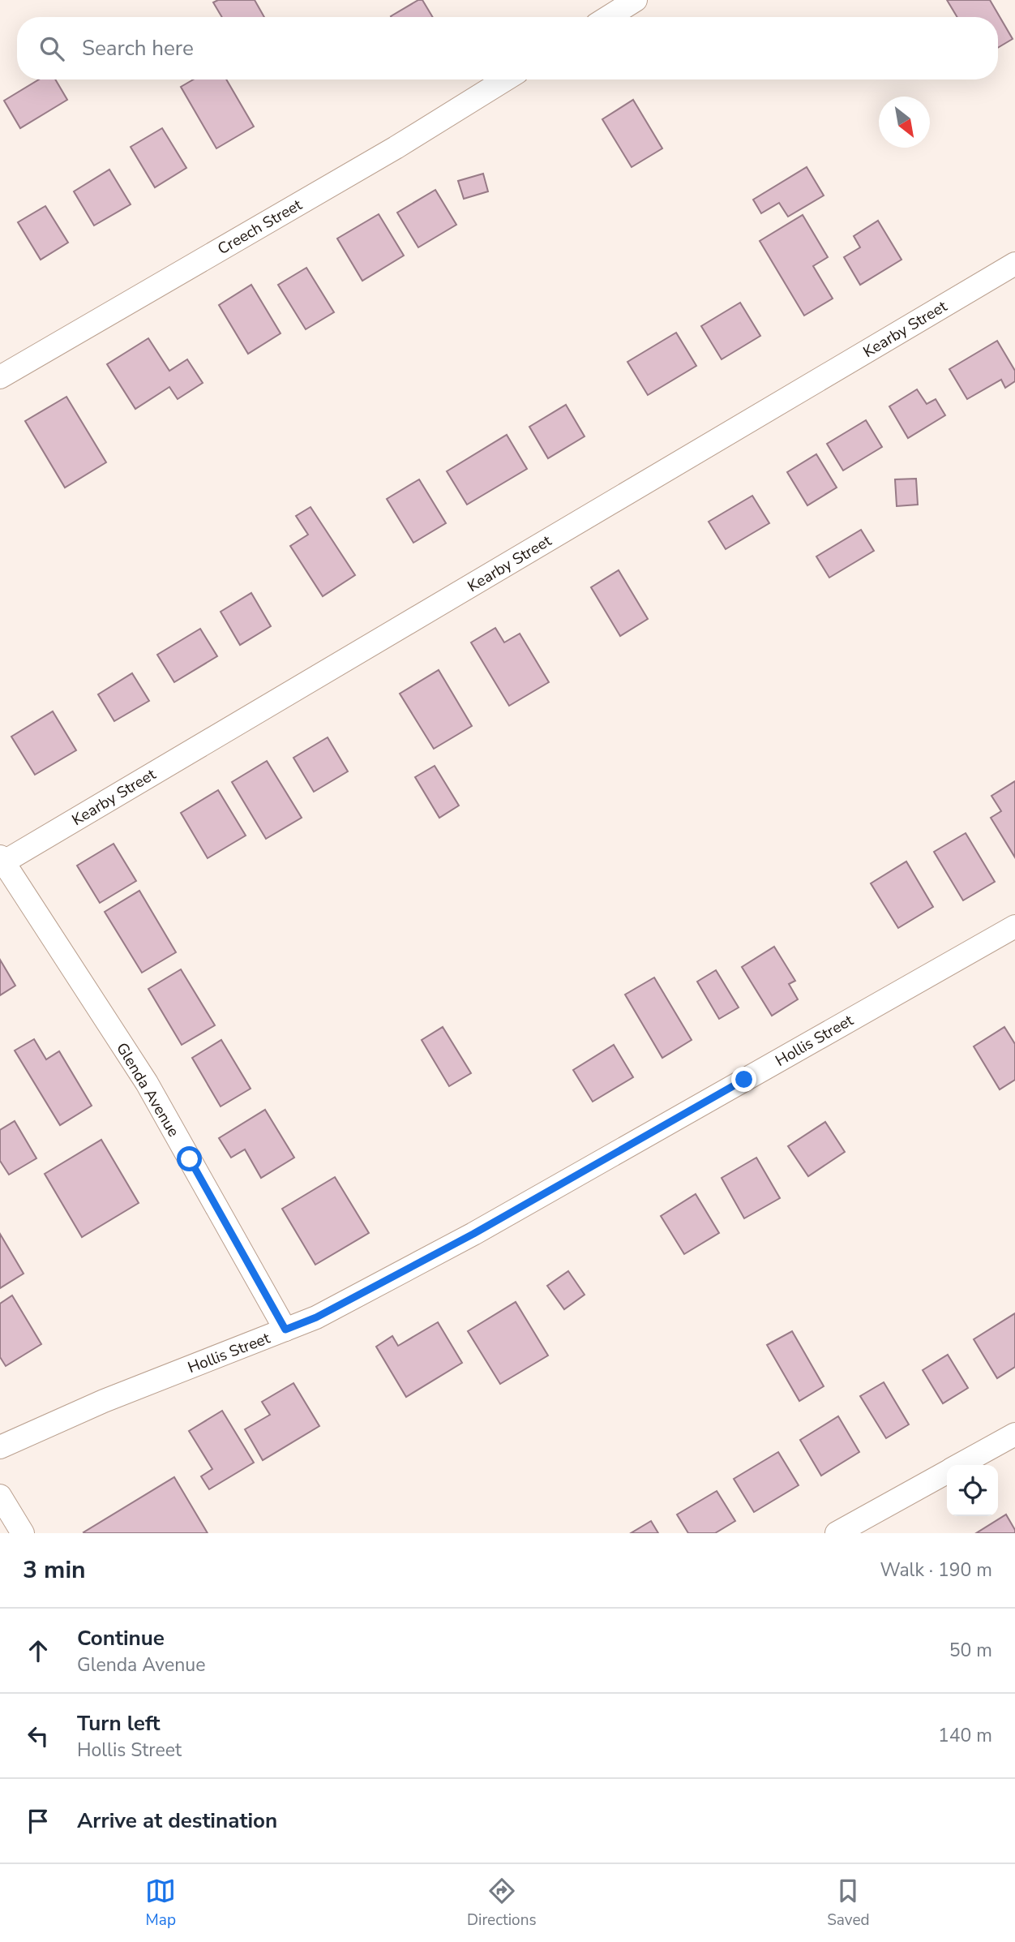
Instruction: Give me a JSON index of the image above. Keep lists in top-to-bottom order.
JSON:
{
  "streets": {
    "street": [
      "Creech Street",
      "Kearby Street",
      "Hollis Street",
      "Glenda Avenue"
    ]
  },
  "crossings": [
    ["Kearby Street", "Glenda Avenue"],
    ["Hollis Street", "Glenda Avenue"]
  ],
  "north": "bottom right",
  "page": {
    "search": "Search here",
    "heading": ["3 min", "Walk · 190 m"],
    "list": [
      ["Continue", "Glenda Avenue", "50 m"],
      ["Turn left", "Hollis Street", "140 m"],
      "Arrive at destination"
    ],
    "nav": ["Map", "Directions", "Saved"]
  }
}
